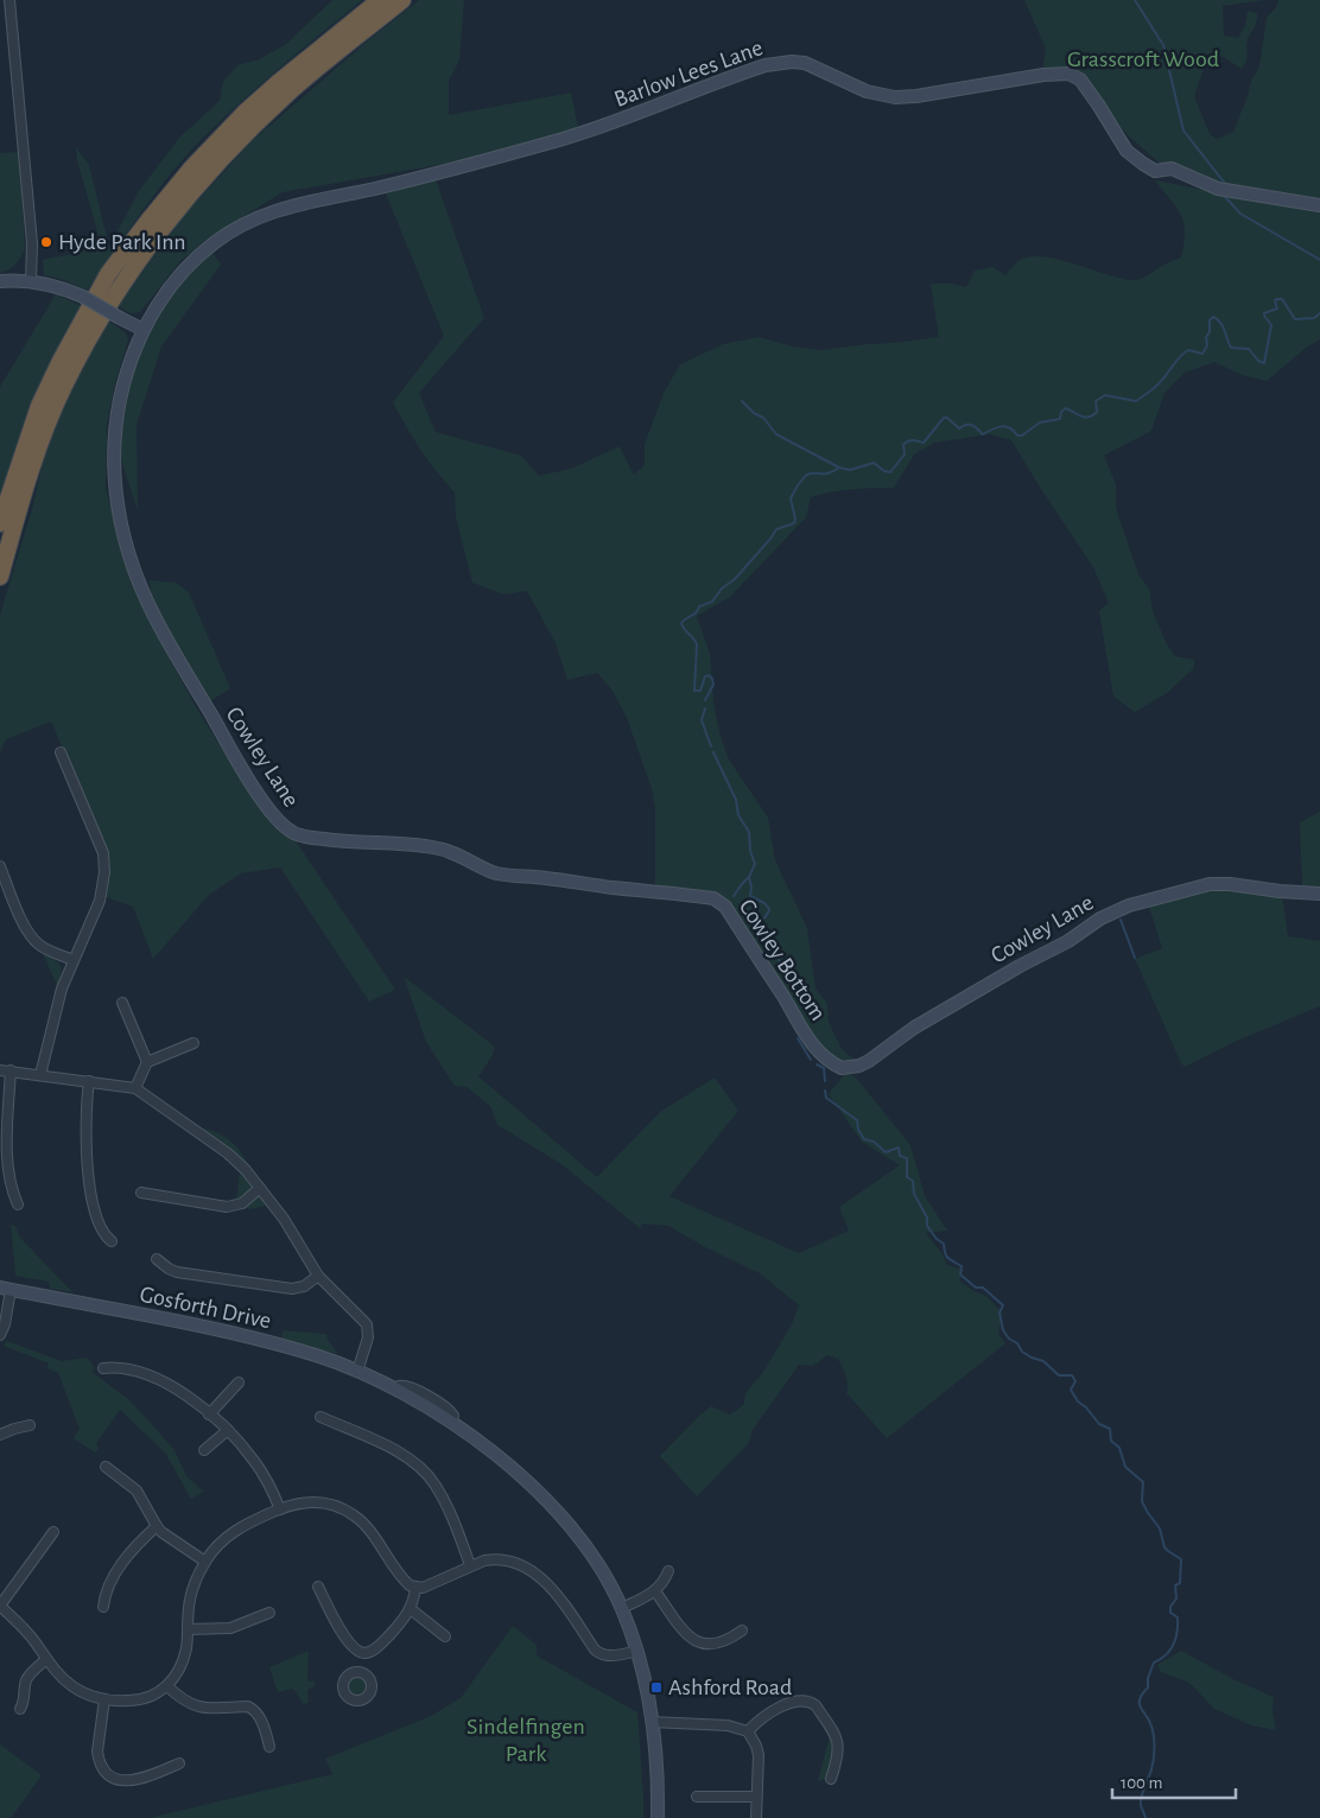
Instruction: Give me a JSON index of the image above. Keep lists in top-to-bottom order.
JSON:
{
  "streets": {
    "street": [
      "Barlow Lees Lane",
      "Cowley Lane",
      "Cowley Bottom",
      "Gosforth Drive"
    ]
  },
  "crossings": [
    ["Barlow Lees Lane", "Cowley Lane"],
    ["Cowley Lane", "Cowley Bottom"]
  ],
  "parks": ["Grasscroft Wood", "Sindelfingen Park"],
  "places": {
    "other": ["Hyde Park Inn"],
    "transit": ["Ashford Road"]
  },
  "scale_bar": "100 m"
}
